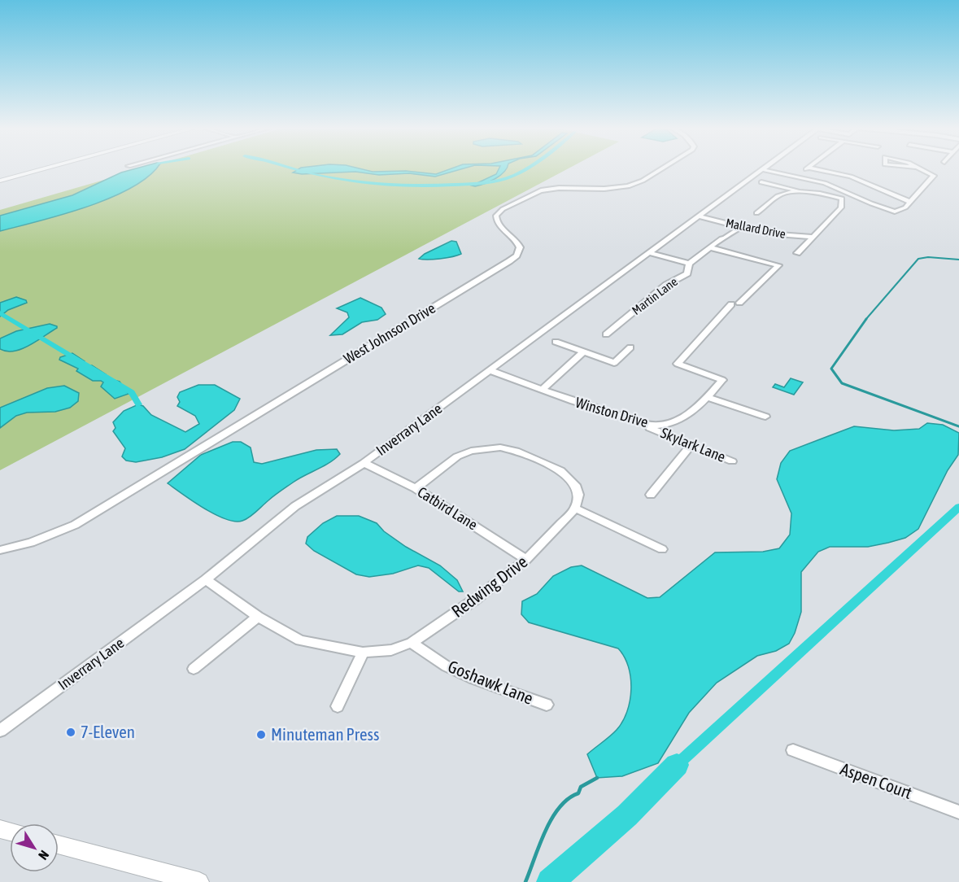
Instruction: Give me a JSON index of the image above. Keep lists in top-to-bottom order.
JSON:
{
  "streets": {
    "street": [
      "Mallard Drive",
      "Martin Lane",
      "West Johnson Drive",
      "Winston Drive",
      "Inverrary Lane",
      "Skylark Lane",
      "Catbird Lane",
      "Redwing Drive",
      "Goshawk Lane",
      "Aspen Court"
    ]
  },
  "crossings": [
    ["Mallard Drive", "Martin Lane"],
    ["Mallard Drive", "Inverrary Lane"],
    ["Martin Lane", "Winston Drive"],
    ["Winston Drive", "Inverrary Lane"],
    ["Winston Drive", "Skylark Lane"],
    ["Inverrary Lane", "Catbird Lane"],
    ["Inverrary Lane", "Redwing Drive"],
    ["Catbird Lane", "Redwing Drive"],
    ["Redwing Drive", "Goshawk Lane"]
  ],
  "places": ["7-Eleven", "Minuteman Press"],
  "north": "bottom right"
}
